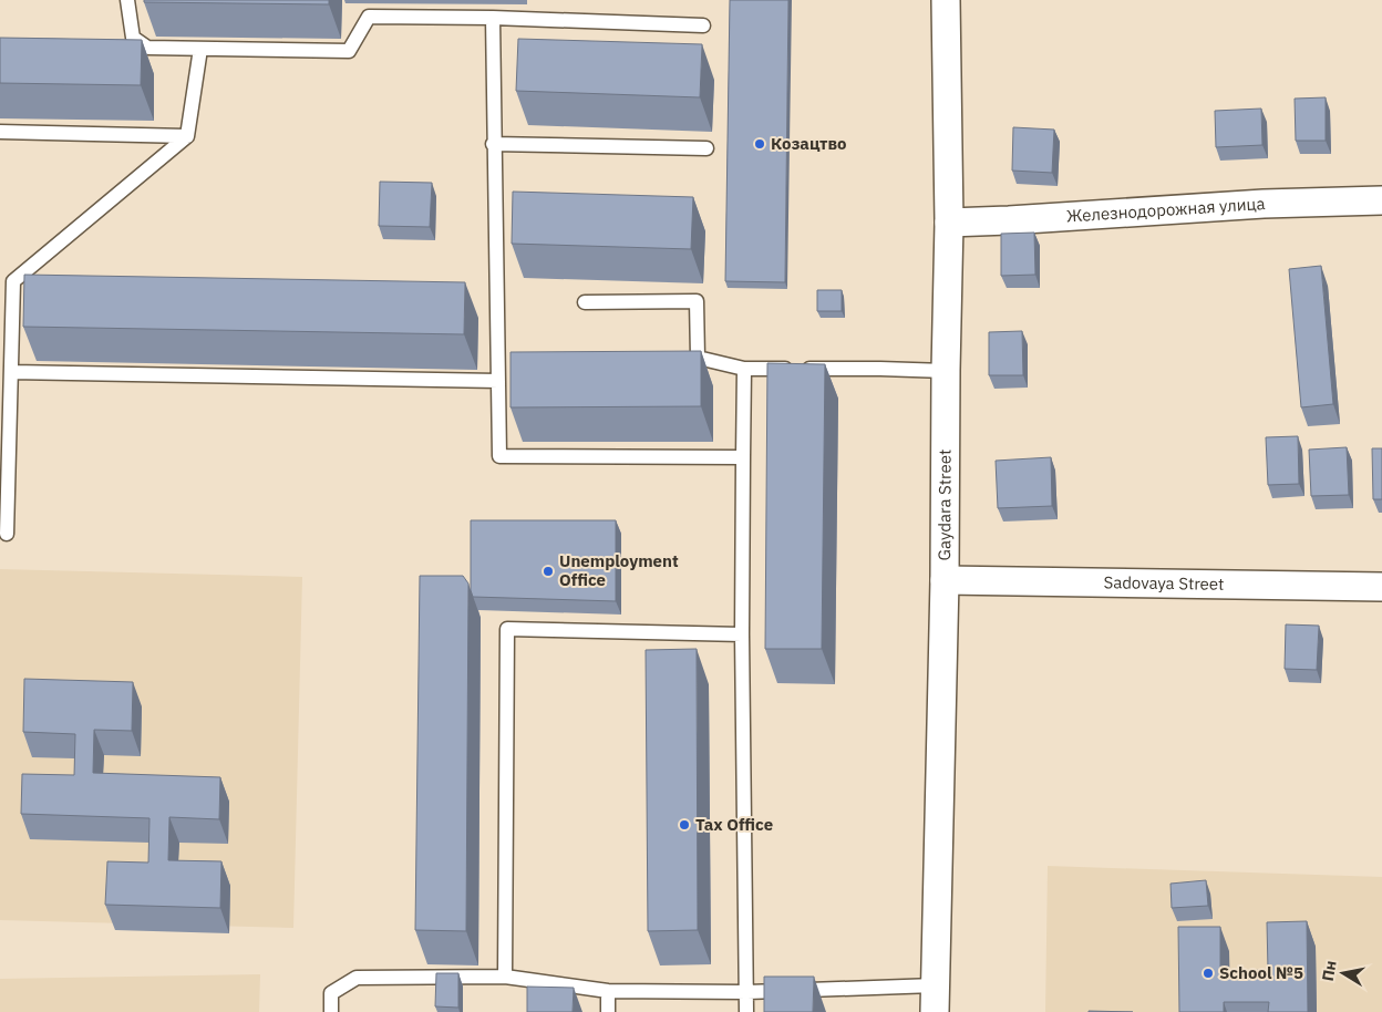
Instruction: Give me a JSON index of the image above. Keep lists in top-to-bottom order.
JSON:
{
  "streets": {
    "street": ["Железнодорожная улица", "Gaydara Street", "Sadovaya Street"]
  },
  "crossings": [
    ["Железнодорожная улица", "Gaydara Street"],
    ["Gaydara Street", "Sadovaya Street"]
  ],
  "places": [
    "Козацтво",
    "Unemployment Office",
    "Tax Office",
    "School №5"
  ],
  "north": "left"
}
